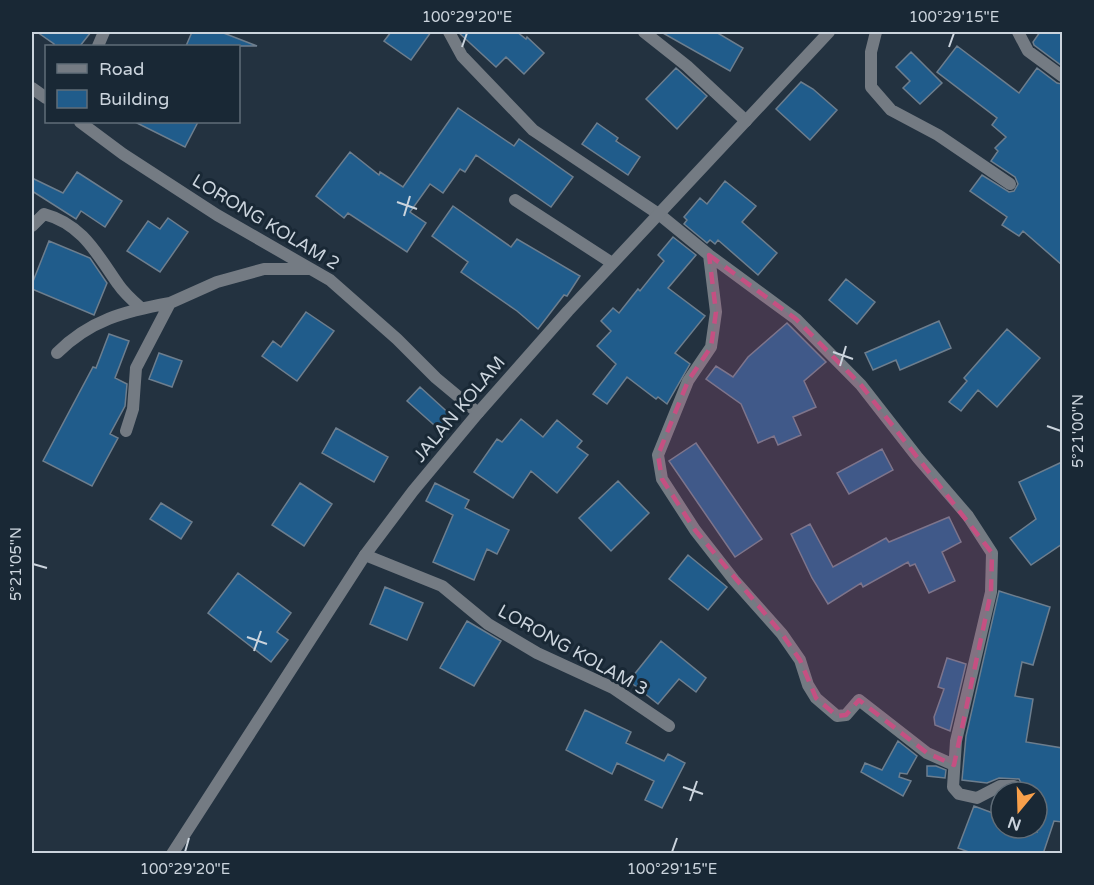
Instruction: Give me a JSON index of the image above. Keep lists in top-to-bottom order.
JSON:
{
  "streets": {
    "street": ["LORONG KOLAM 2", "JALAN KOLAM", "LORONG KOLAM 3"]
  },
  "crossings": [
    ["LORONG KOLAM 2", "JALAN KOLAM"],
    ["JALAN KOLAM", "LORONG KOLAM 3"]
  ],
  "legend": ["Road", "Building"],
  "north": "bottom",
  "coordinates": [
    "100°29'20\"E",
    "100°29'15\"E",
    "5°21'00\"N",
    "5°21'05\"N"
  ]
}
